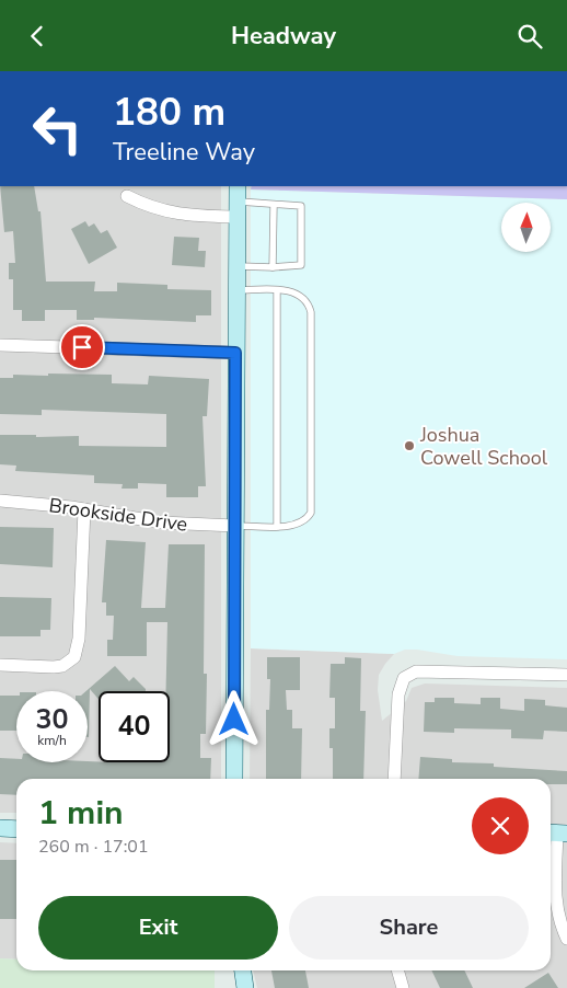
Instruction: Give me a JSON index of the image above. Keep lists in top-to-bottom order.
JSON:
{
  "streets": {
    "street": ["Brookside Drive"]
  },
  "places": ["Joshua Cowell School"],
  "north": "top",
  "page": {
    "header": "Headway",
    "turn": ["180 m", "Treeline Way"],
    "speed": "30 km/h",
    "limit": "40",
    "heading": ["1 min", "260 m · 17:01"],
    "buttons": ["Exit", "Share"]
  }
}
